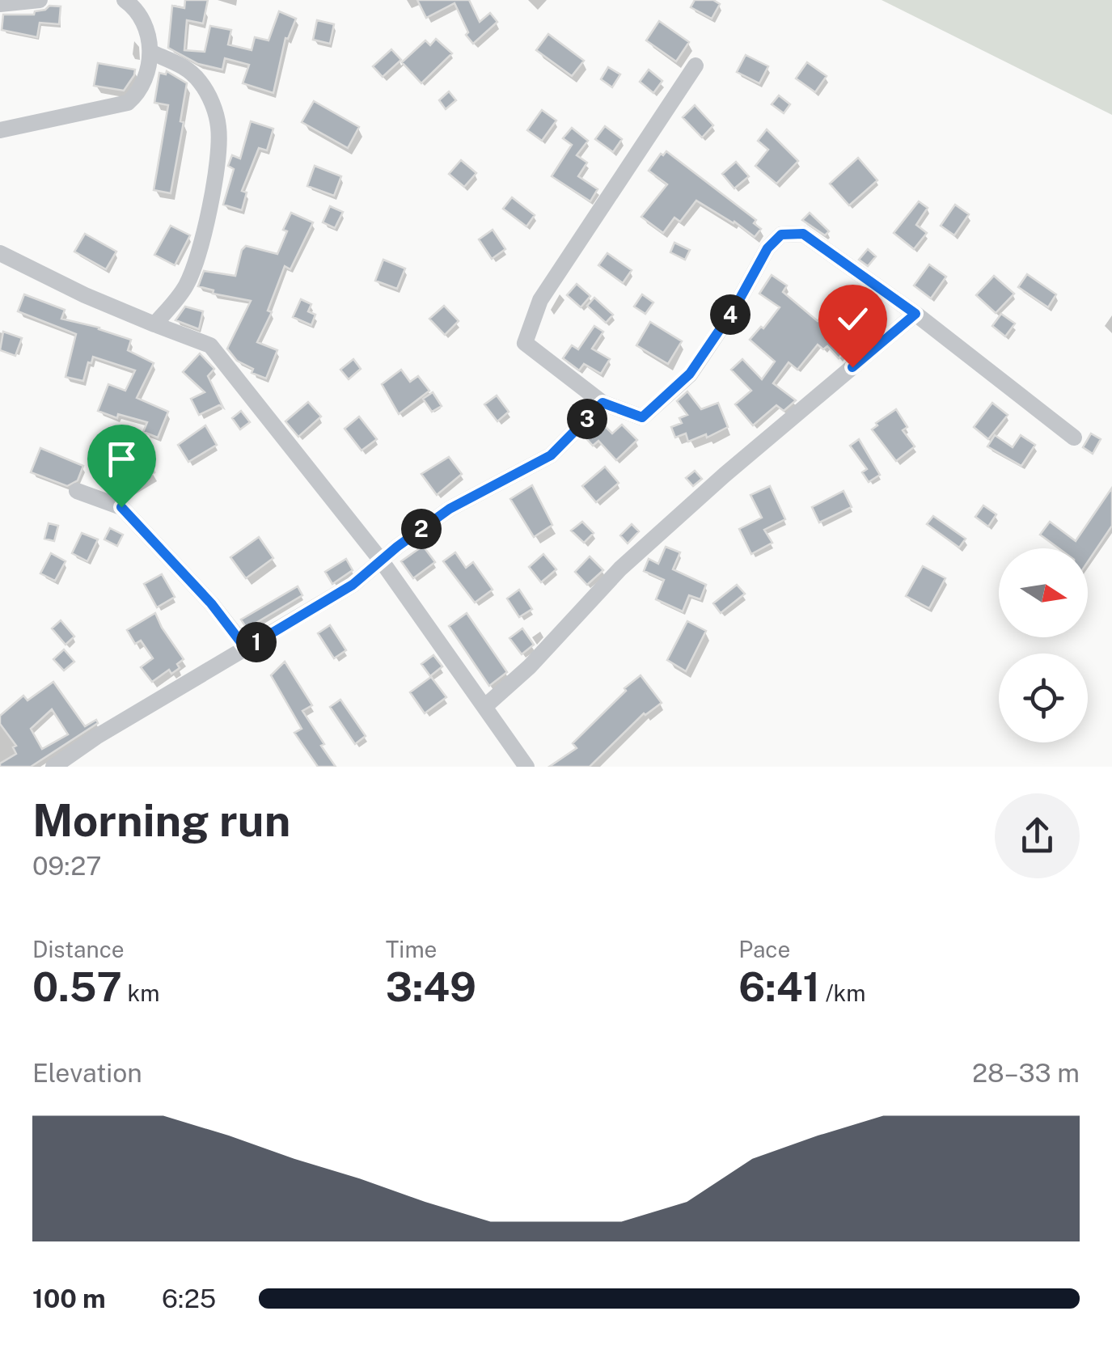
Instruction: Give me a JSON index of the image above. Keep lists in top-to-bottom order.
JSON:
{
  "north": "right",
  "page": {
    "pins": [
      "4",
      "3",
      "2",
      "1"
    ],
    "heading": ["Morning run", "09:27"],
    "stats": [
      ["Distance", "0.57 km"],
      ["Time", "3:49"],
      ["Pace", "6:41 /km"]
    ],
    "chart": ["Elevation", "28–33 m"],
    "list": [
      {
        "name": "100 m",
        "note": "6:25"
      }
    ]
  }
}
